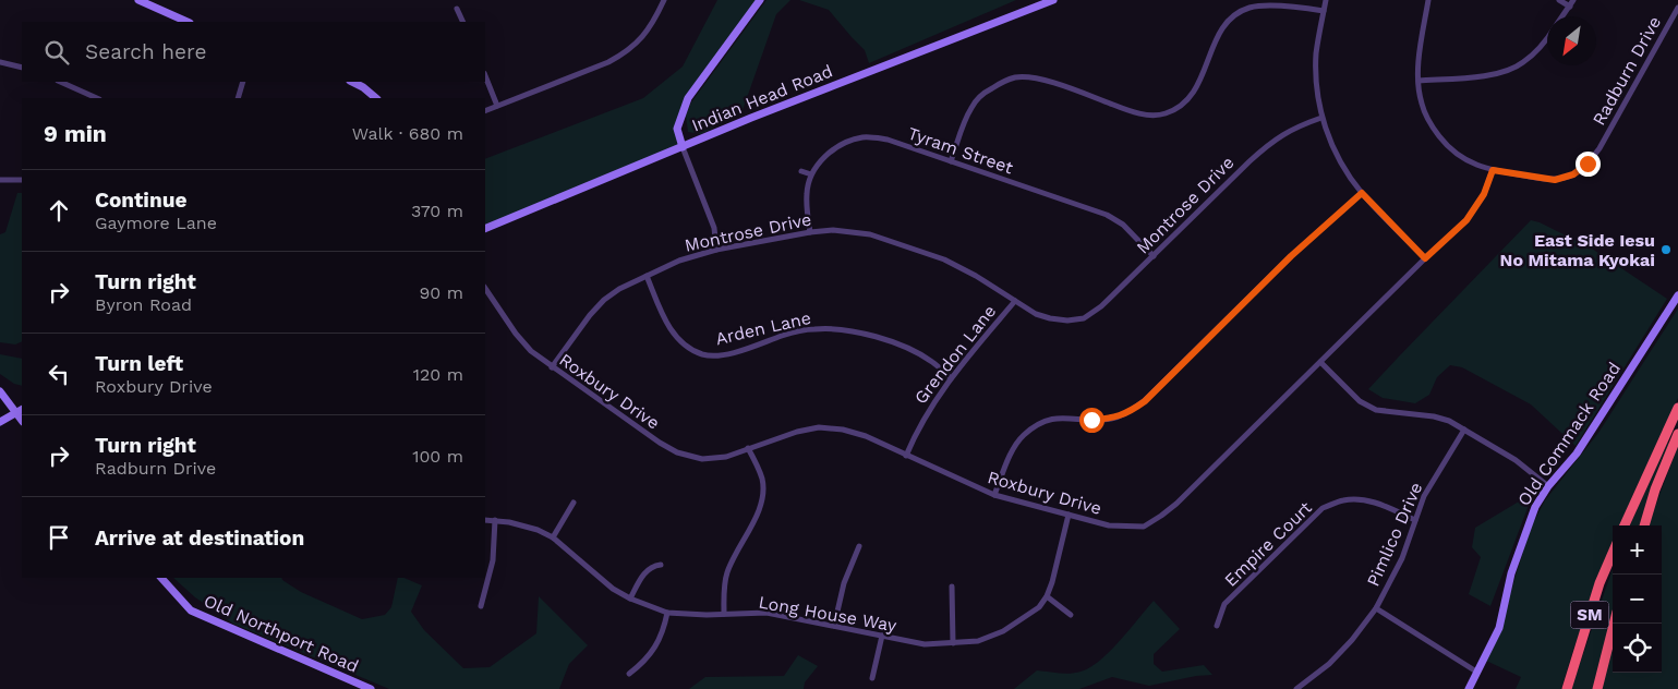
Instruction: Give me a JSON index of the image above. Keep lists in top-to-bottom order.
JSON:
{
  "streets": {
    "highway": ["SM"],
    "main road": ["Indian Head Road", "Old Commack Road", "Old Northport Road"],
    "street": [
      "Radburn Drive",
      "Tyram Street",
      "Montrose Drive",
      "Arden Lane",
      "Grendon Lane",
      "Roxbury Drive",
      "Pimlico Drive",
      "Empire Court",
      "Long House Way"
    ]
  },
  "crossings": [
    ["Radburn Drive", "Roxbury Drive"],
    ["Tyram Street", "Montrose Drive"],
    ["Montrose Drive", "Arden Lane"],
    ["Montrose Drive", "Grendon Lane"],
    ["Montrose Drive", "Roxbury Drive"],
    ["Arden Lane", "Grendon Lane"],
    ["Grendon Lane", "Roxbury Drive"],
    ["Pimlico Drive", "Empire Court"]
  ],
  "places": ["East Side Iesu No Mitama Kyokai"],
  "north": "bottom left",
  "page": {
    "search": "Search here",
    "heading": ["9 min", "Walk · 680 m"],
    "list": [
      ["Continue", "Gaymore Lane", "370 m"],
      ["Turn right", "Byron Road", "90 m"],
      ["Turn left", "Roxbury Drive", "120 m"],
      ["Turn right", "Radburn Drive", "100 m"],
      "Arrive at destination"
    ],
    "map_buttons": ["+", "−"]
  }
}
